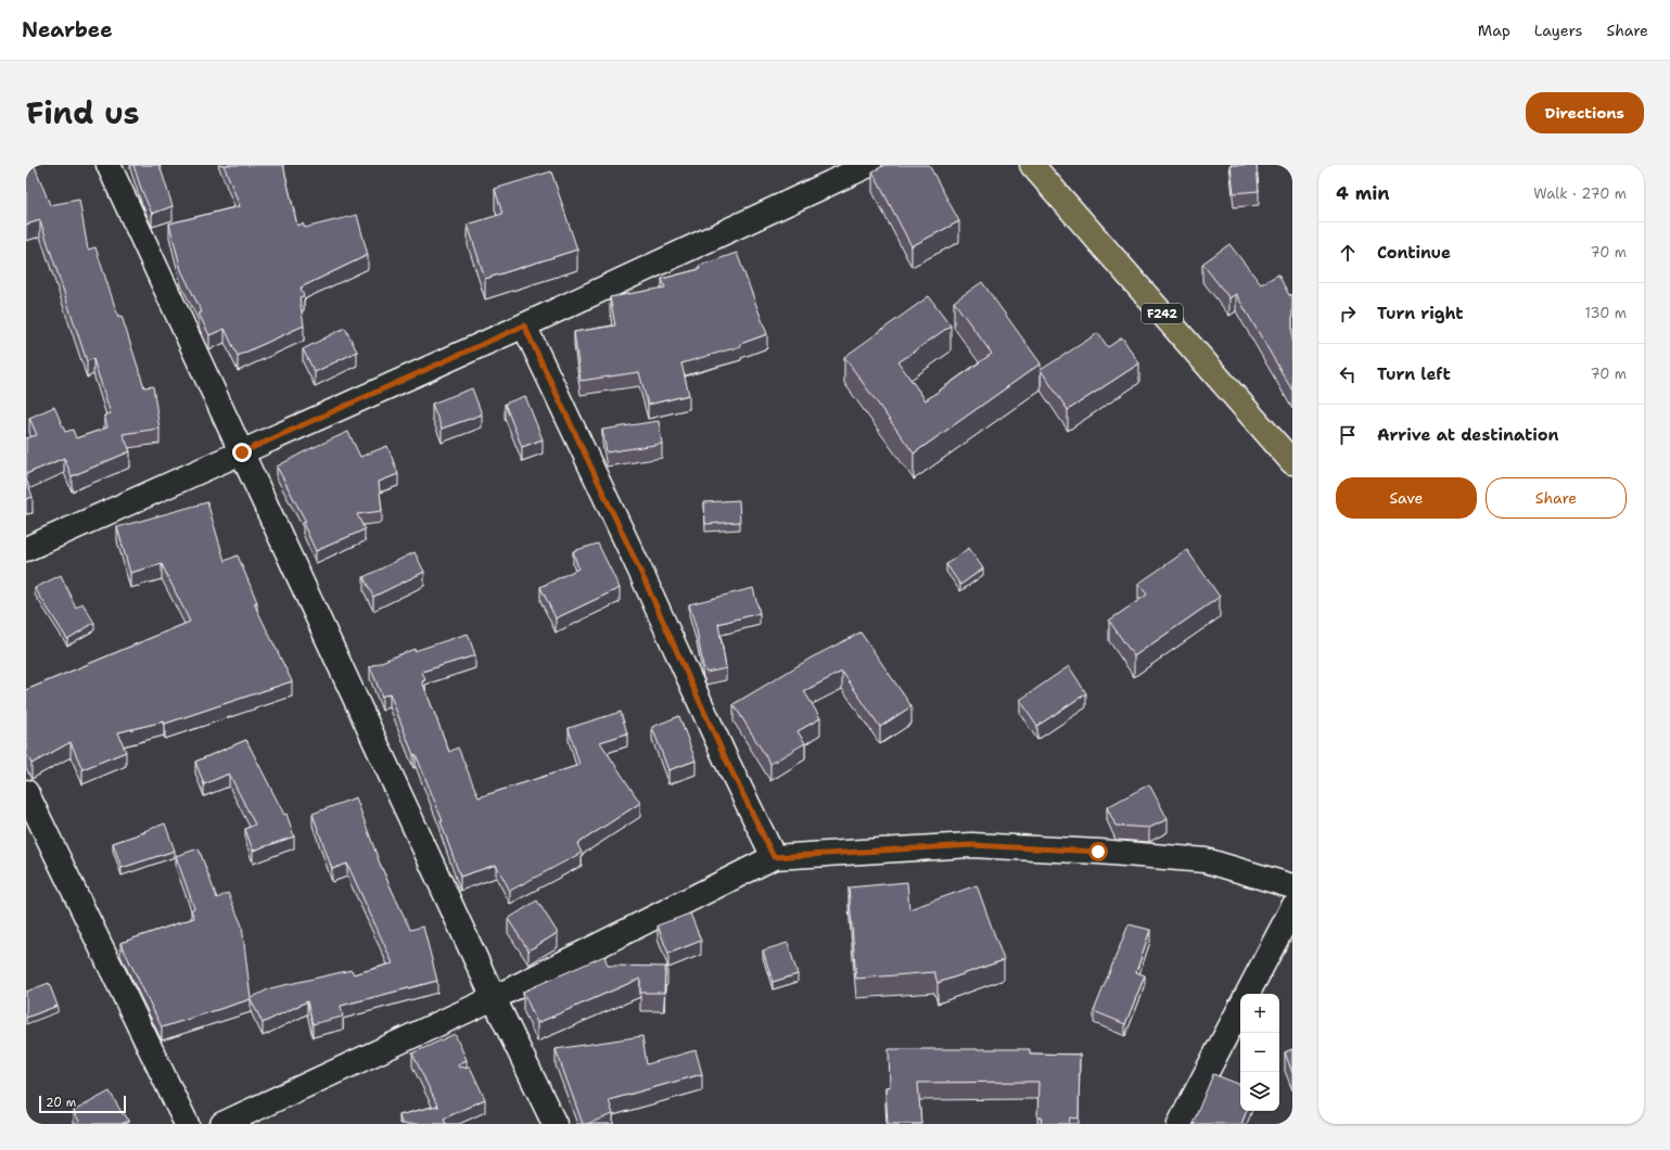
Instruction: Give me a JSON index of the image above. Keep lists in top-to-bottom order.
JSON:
{
  "streets": {
    "main road": ["F242"]
  },
  "scale_bar": "20 m",
  "page": {
    "header": "Nearbee",
    "nav": ["Map", "Layers", "Share"],
    "title": "Find us",
    "buttons": [
      "Directions",
      ["Save", "Share"]
    ],
    "heading": ["4 min", "Walk · 270 m"],
    "list": [
      ["Continue", "70 m"],
      ["Turn right", "130 m"],
      ["Turn left", "70 m"],
      "Arrive at destination"
    ],
    "map_buttons": ["+", "−"],
    "scale": "20 m"
  }
}
